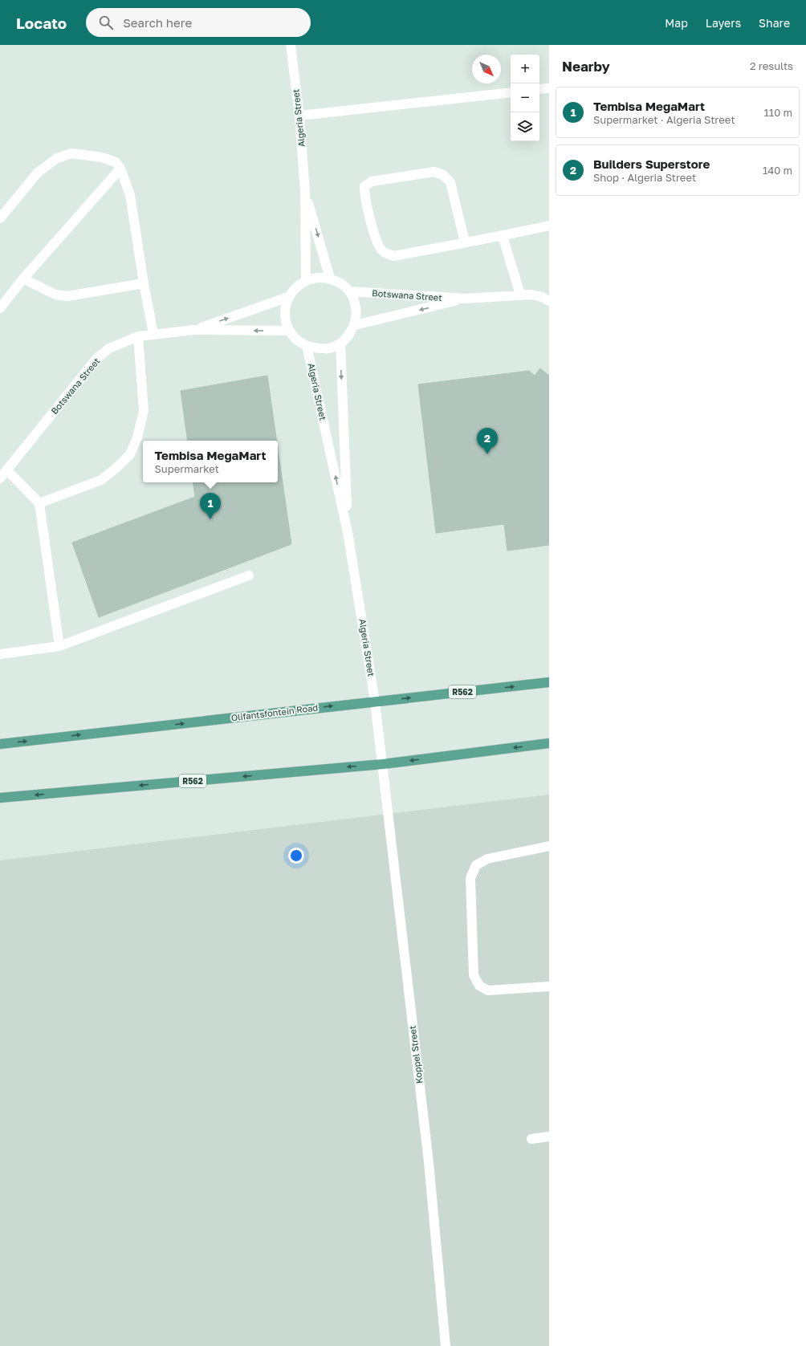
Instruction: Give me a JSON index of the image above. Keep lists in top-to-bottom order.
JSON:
{
  "streets": {
    "main road": ["R562", "Olifantsfontein Road"],
    "street": ["Algeria Street", "Botswana Street", "Koppel Street"]
  },
  "crossings": [
    ["Algeria Street", "Botswana Street"],
    ["Algeria Street", "R562"],
    ["Algeria Street", "Olifantsfontein Road"],
    ["Algeria Street", "Koppel Street"],
    ["R562", "Koppel Street"]
  ],
  "north": "bottom right",
  "page": {
    "header": "Locato",
    "search": "Search here",
    "nav": ["Map", "Layers", "Share"],
    "heading": ["Nearby", "2 results"],
    "map_buttons": ["+", "−"],
    "list": [
      {
        "mark": "1",
        "name": "Tembisa MegaMart",
        "note": "Supermarket · Algeria Street",
        "value": "110 m"
      },
      {
        "mark": "2",
        "name": "Builders Superstore",
        "note": "Shop · Algeria Street",
        "value": "140 m"
      }
    ],
    "pins": ["2", "1"],
    "popup": ["Tembisa MegaMart", "Supermarket"]
  }
}
